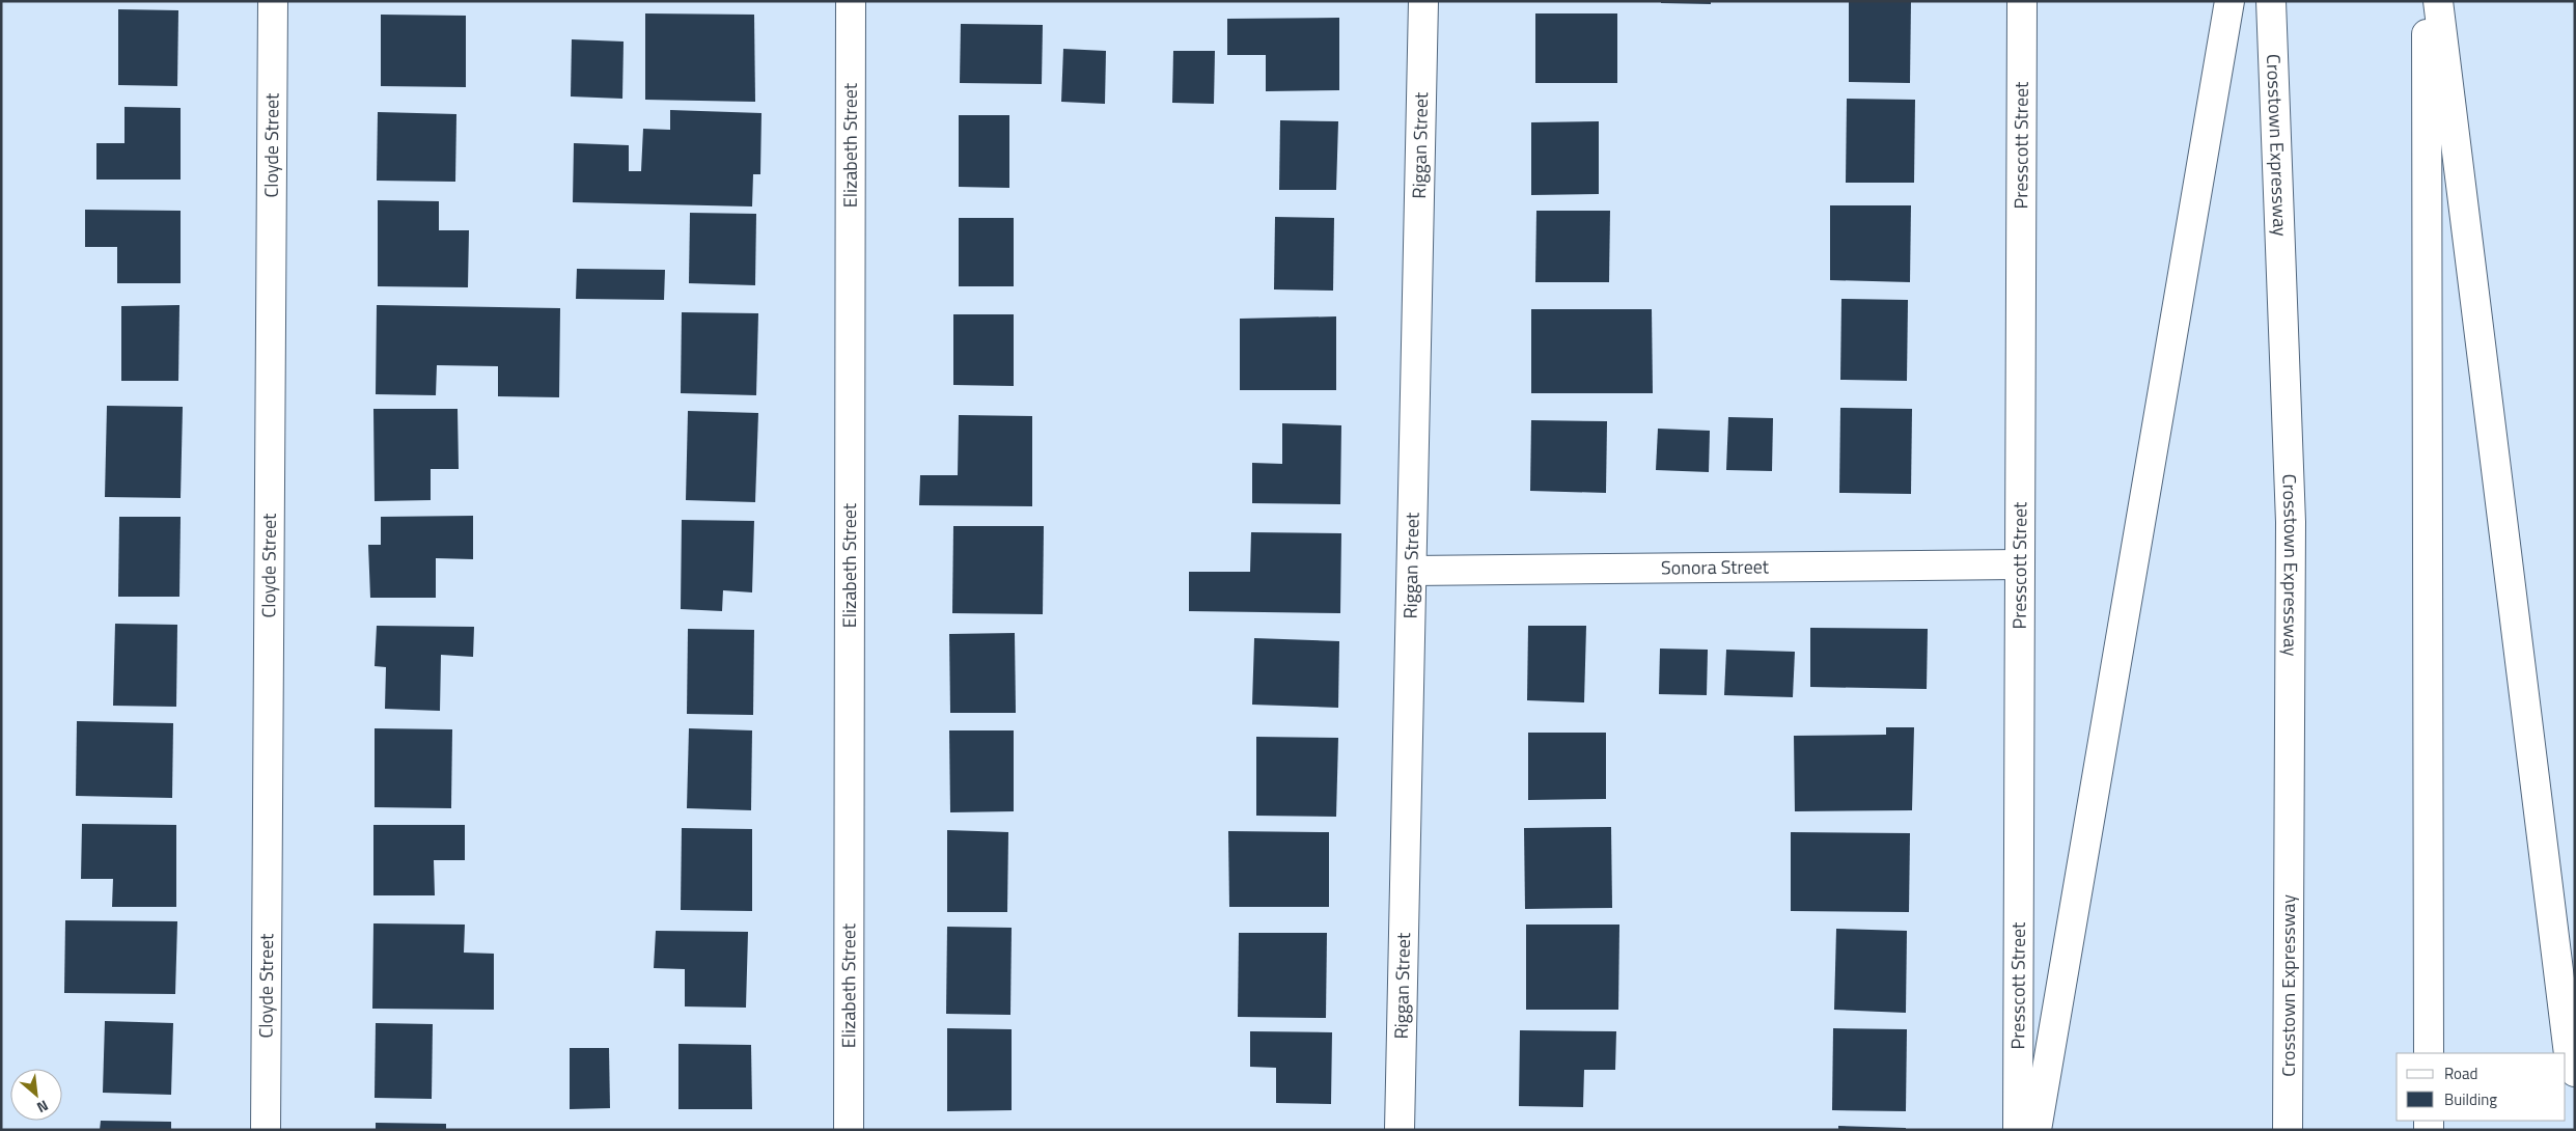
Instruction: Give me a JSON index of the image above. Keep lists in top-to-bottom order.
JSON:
{
  "streets": {
    "main road": [
      "Cloyde Street",
      "Elizabeth Street",
      "Riggan Street",
      "Presscott Street",
      "Crosstown Expressway",
      "Sonora Street"
    ]
  },
  "crossings": [
    ["Riggan Street", "Sonora Street"],
    ["Presscott Street", "Sonora Street"]
  ],
  "legend": ["Road", "Building"],
  "north": "bottom right"
}
